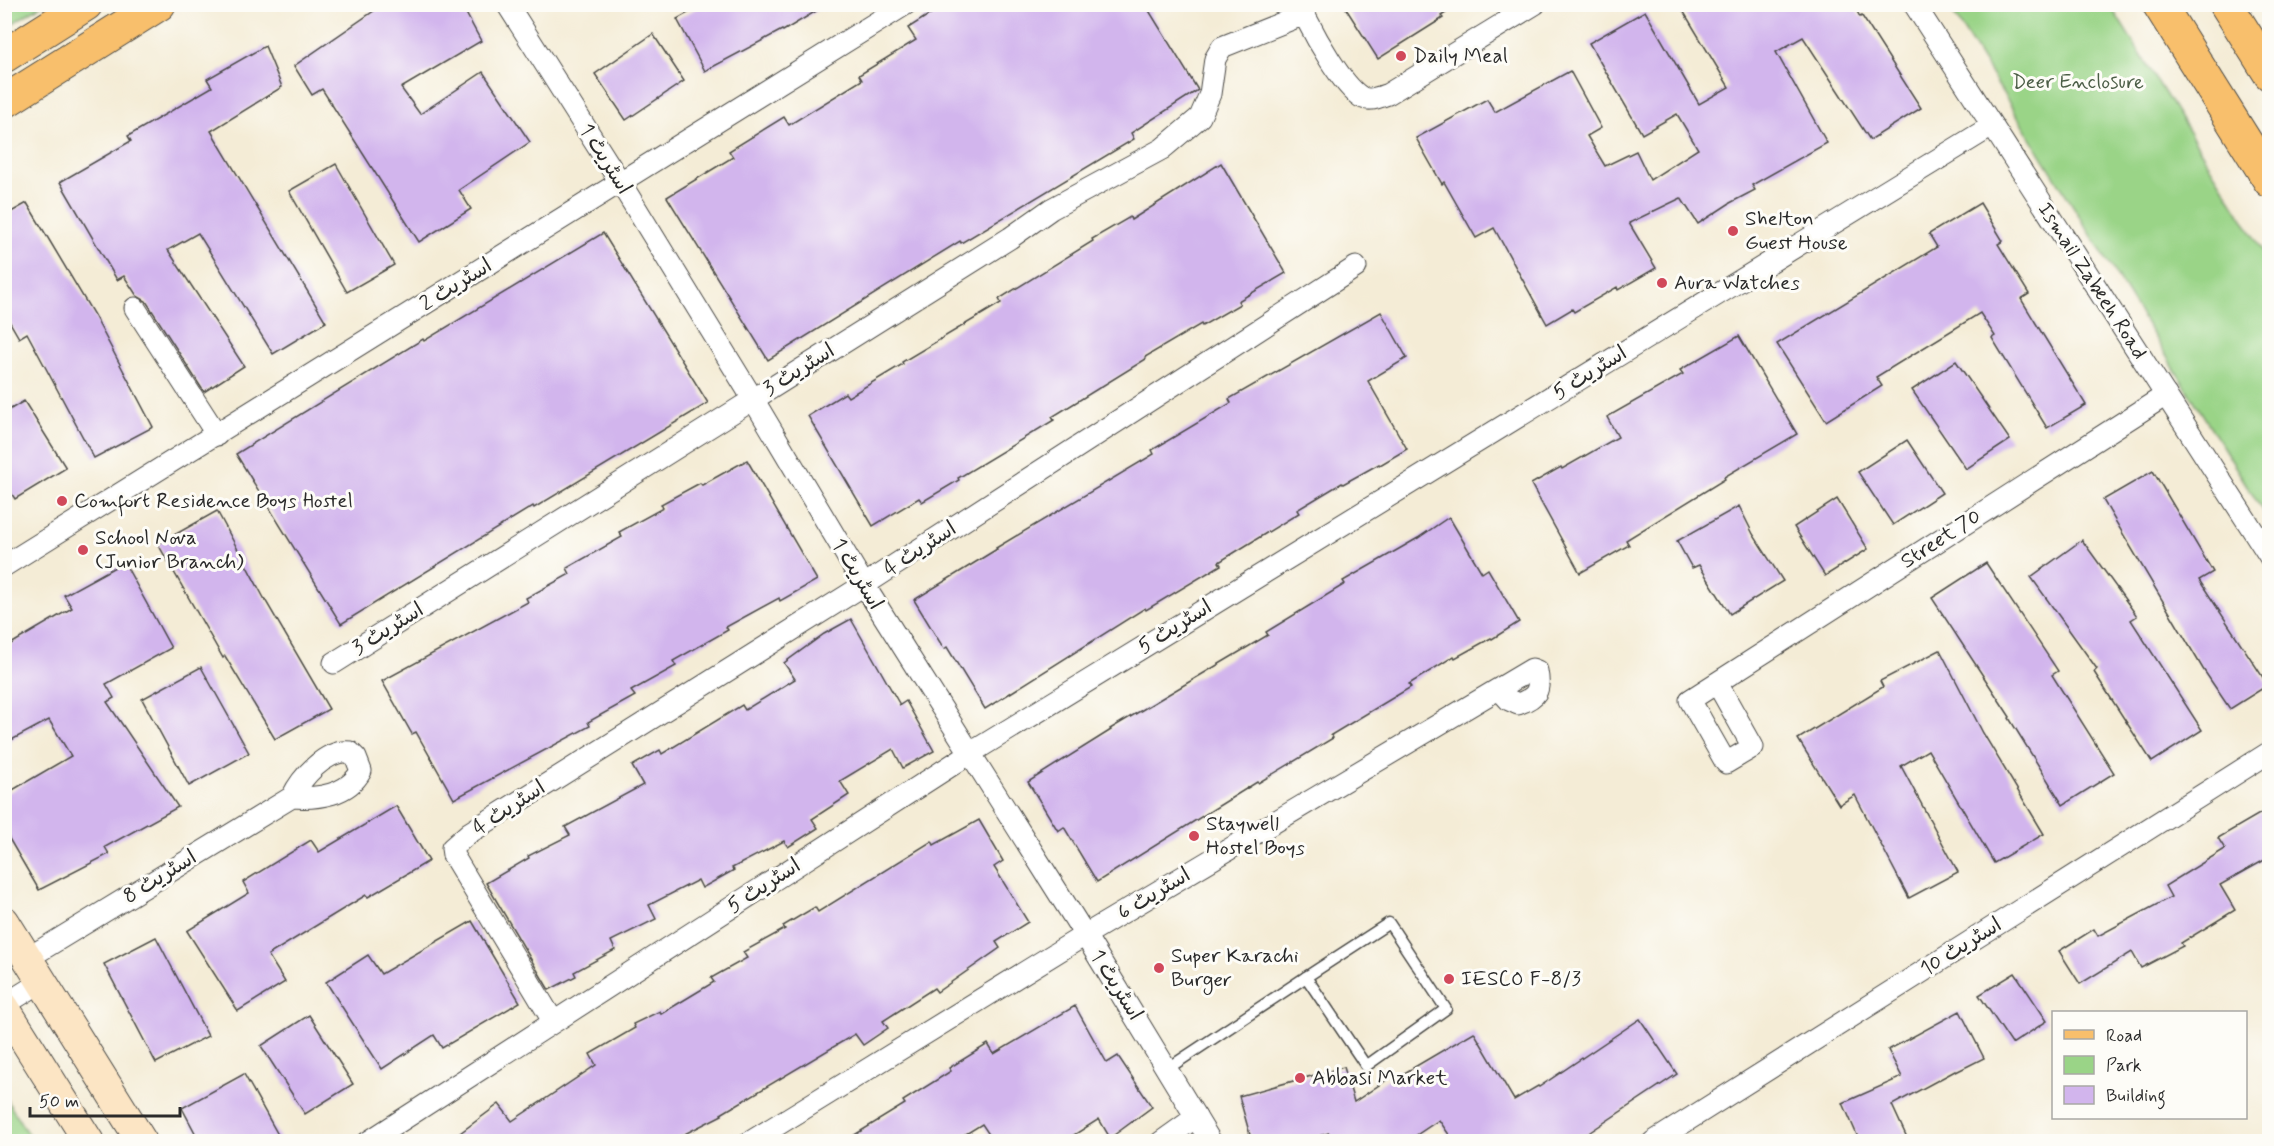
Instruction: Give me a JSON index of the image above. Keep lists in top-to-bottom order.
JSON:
{
  "streets": {
    "street": [
      "اسٹریٹ 1",
      "Ismail Zabeeh Road",
      "اسٹریٹ 2",
      "اسٹریٹ 3",
      "اسٹریٹ 5",
      "Street 70",
      "اسٹریٹ 4",
      "اسٹریٹ 8",
      "اسٹریٹ 6",
      "اسٹریٹ 10"
    ]
  },
  "crossings": [
    ["اسٹریٹ 1", "اسٹریٹ 2"],
    ["اسٹریٹ 1", "اسٹریٹ 3"],
    ["اسٹریٹ 1", "اسٹریٹ 5"],
    ["اسٹریٹ 1", "اسٹریٹ 4"],
    ["اسٹریٹ 1", "اسٹریٹ 6"],
    ["Ismail Zabeeh Road", "اسٹریٹ 5"],
    ["Ismail Zabeeh Road", "Street 70"],
    ["اسٹریٹ 5", "اسٹریٹ 4"]
  ],
  "parks": ["Deer Enclosure"],
  "places": [
    "Daily Meal",
    "Shelton Guest House",
    "Aura Watches",
    "Comfort Residence Boys Hostel",
    "School Nova (Junior Branch)",
    "Staywell Hostel Boys",
    "Super Karachi Burger",
    "IESCO F-8/3",
    "Abbasi Market"
  ],
  "legend": ["Road", "Park", "Building"],
  "scale_bar": "50 m"
}
